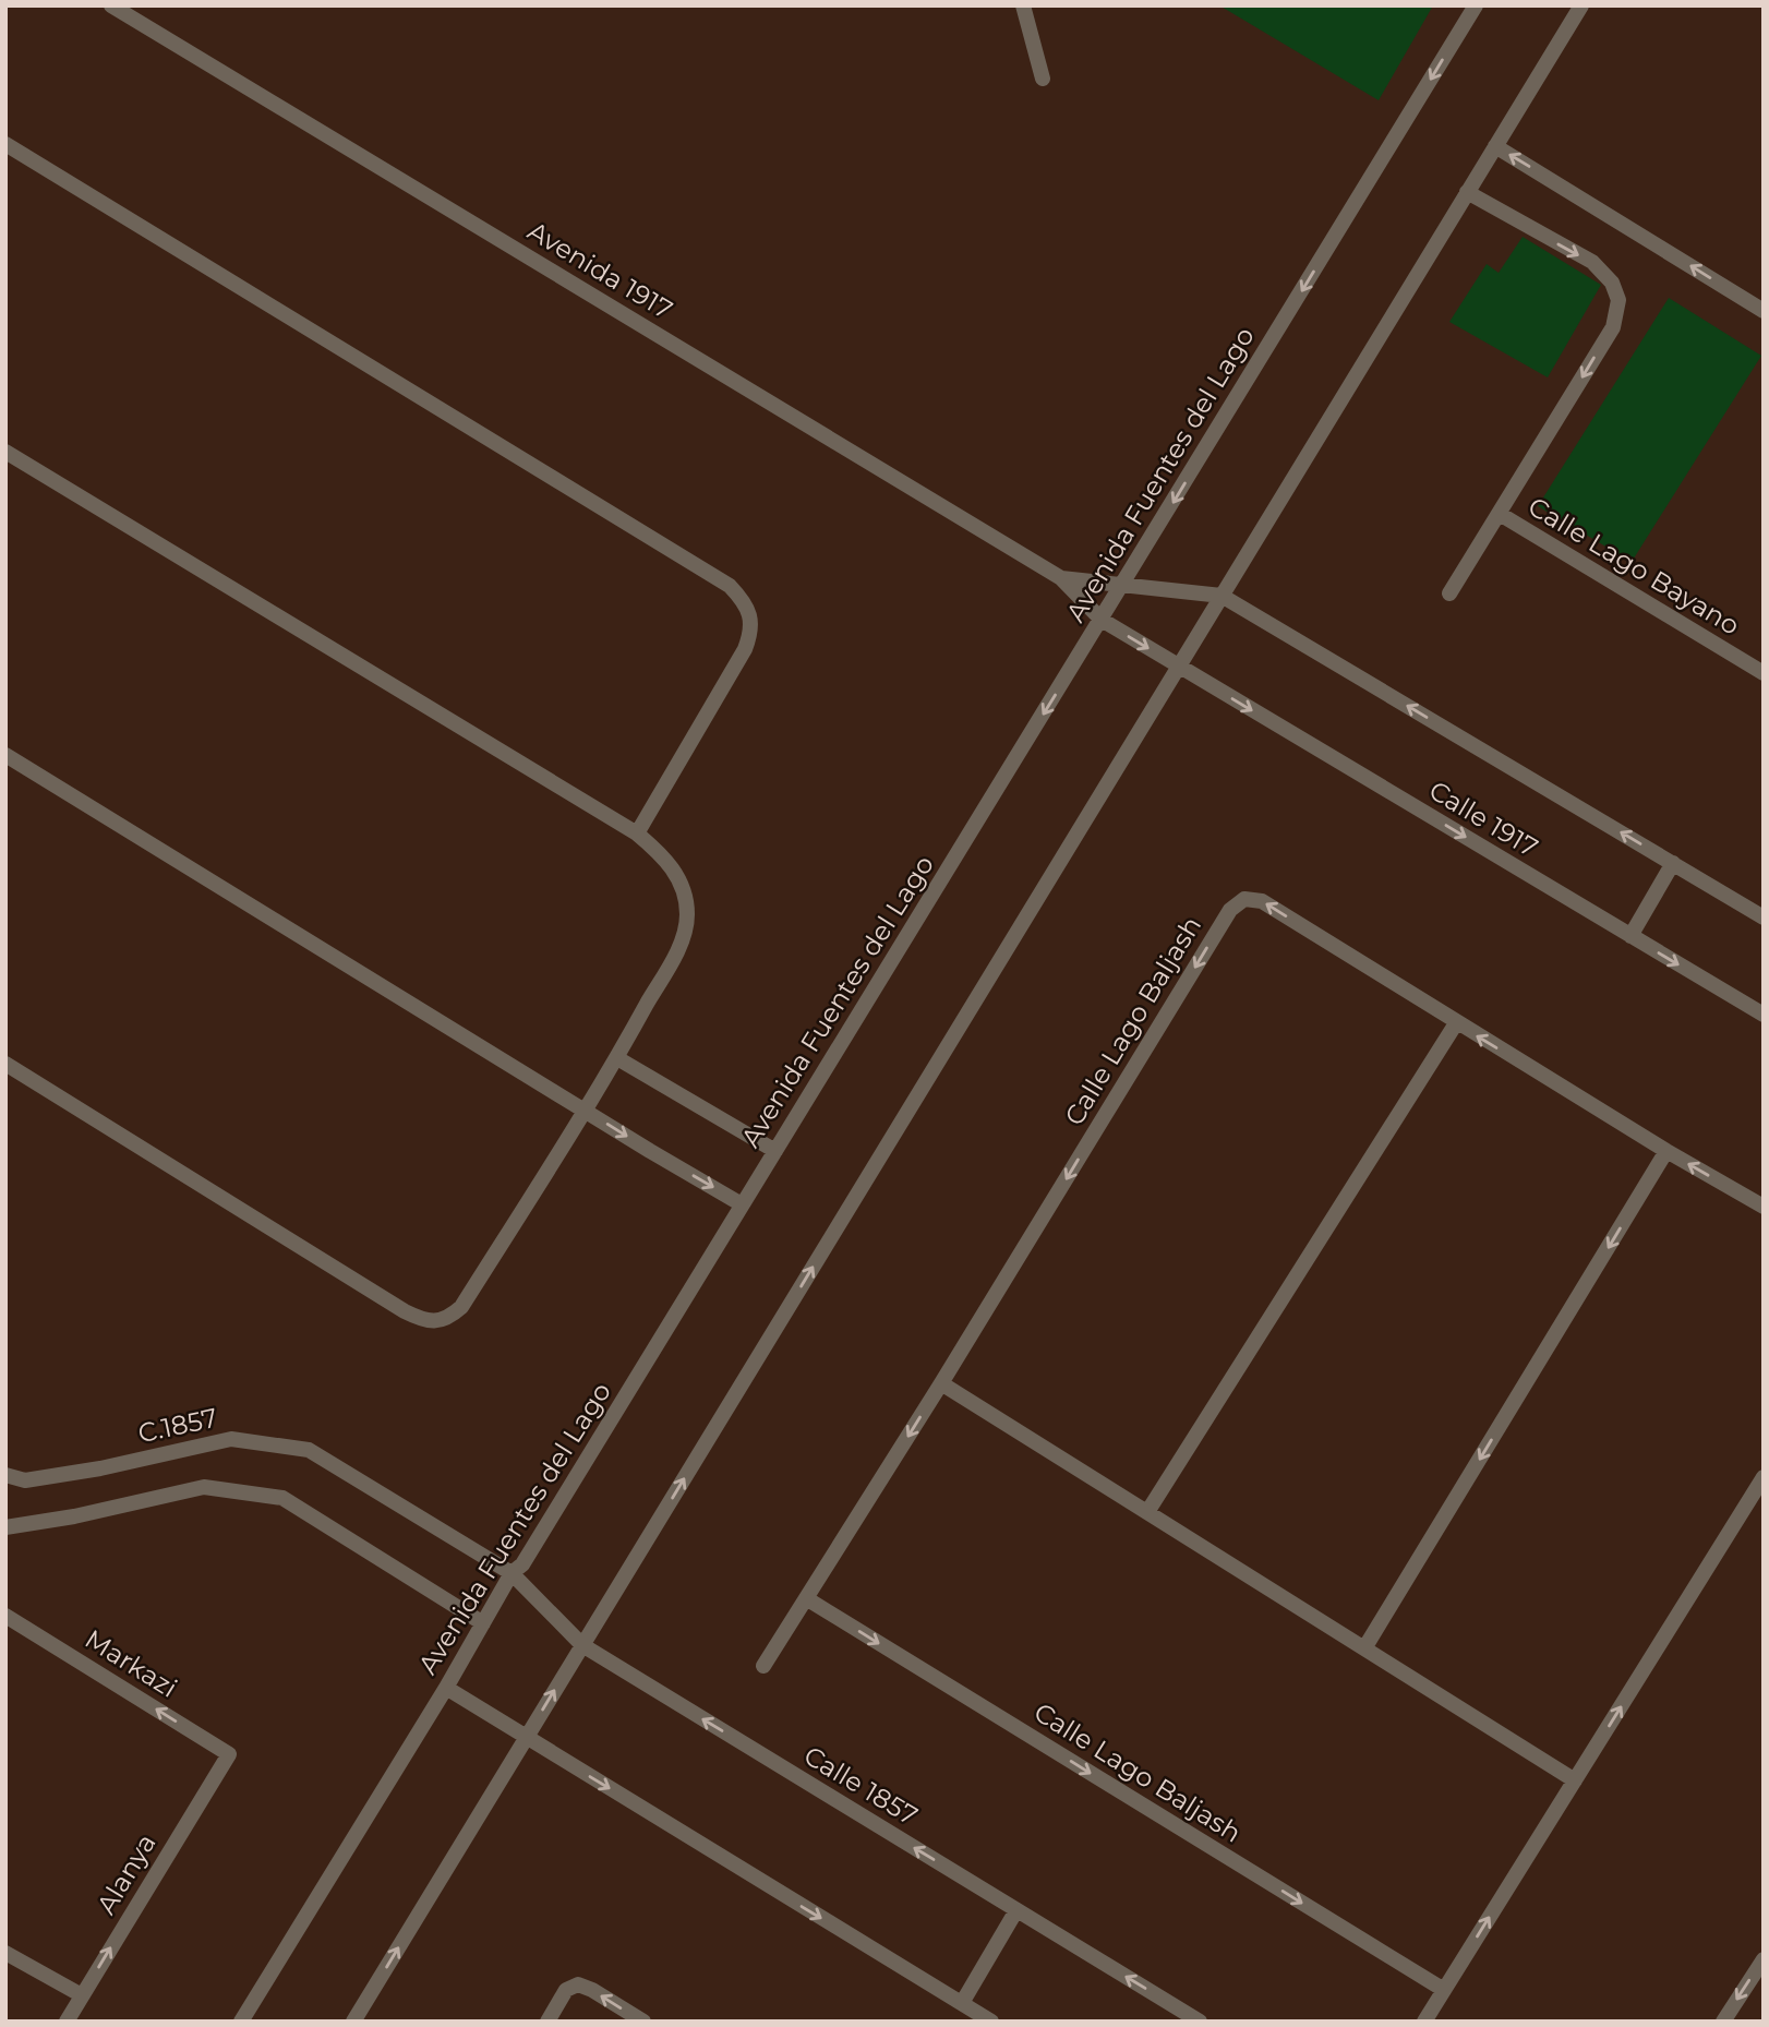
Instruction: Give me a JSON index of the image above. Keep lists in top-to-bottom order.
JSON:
{
  "streets": {
    "street": [
      "Avenida 1917",
      "Avenida Fuentes del Lago",
      "Calle Lago Bayano",
      "Calle 1917",
      "Calle Lago Baljash",
      "C.1857",
      "Markazi",
      "Calle 1857",
      "Alanya"
    ]
  },
  "crossings": [
    ["Avenida 1917", "Calle 1917"],
    ["Avenida Fuentes del Lago", "Calle 1917"],
    ["Avenida Fuentes del Lago", "C.1857"],
    ["Avenida Fuentes del Lago", "Calle 1857"],
    ["C.1857", "Calle 1857"],
    ["Markazi", "Alanya"]
  ],
  "one_way": ["Markazi", "Alanya"]
}
